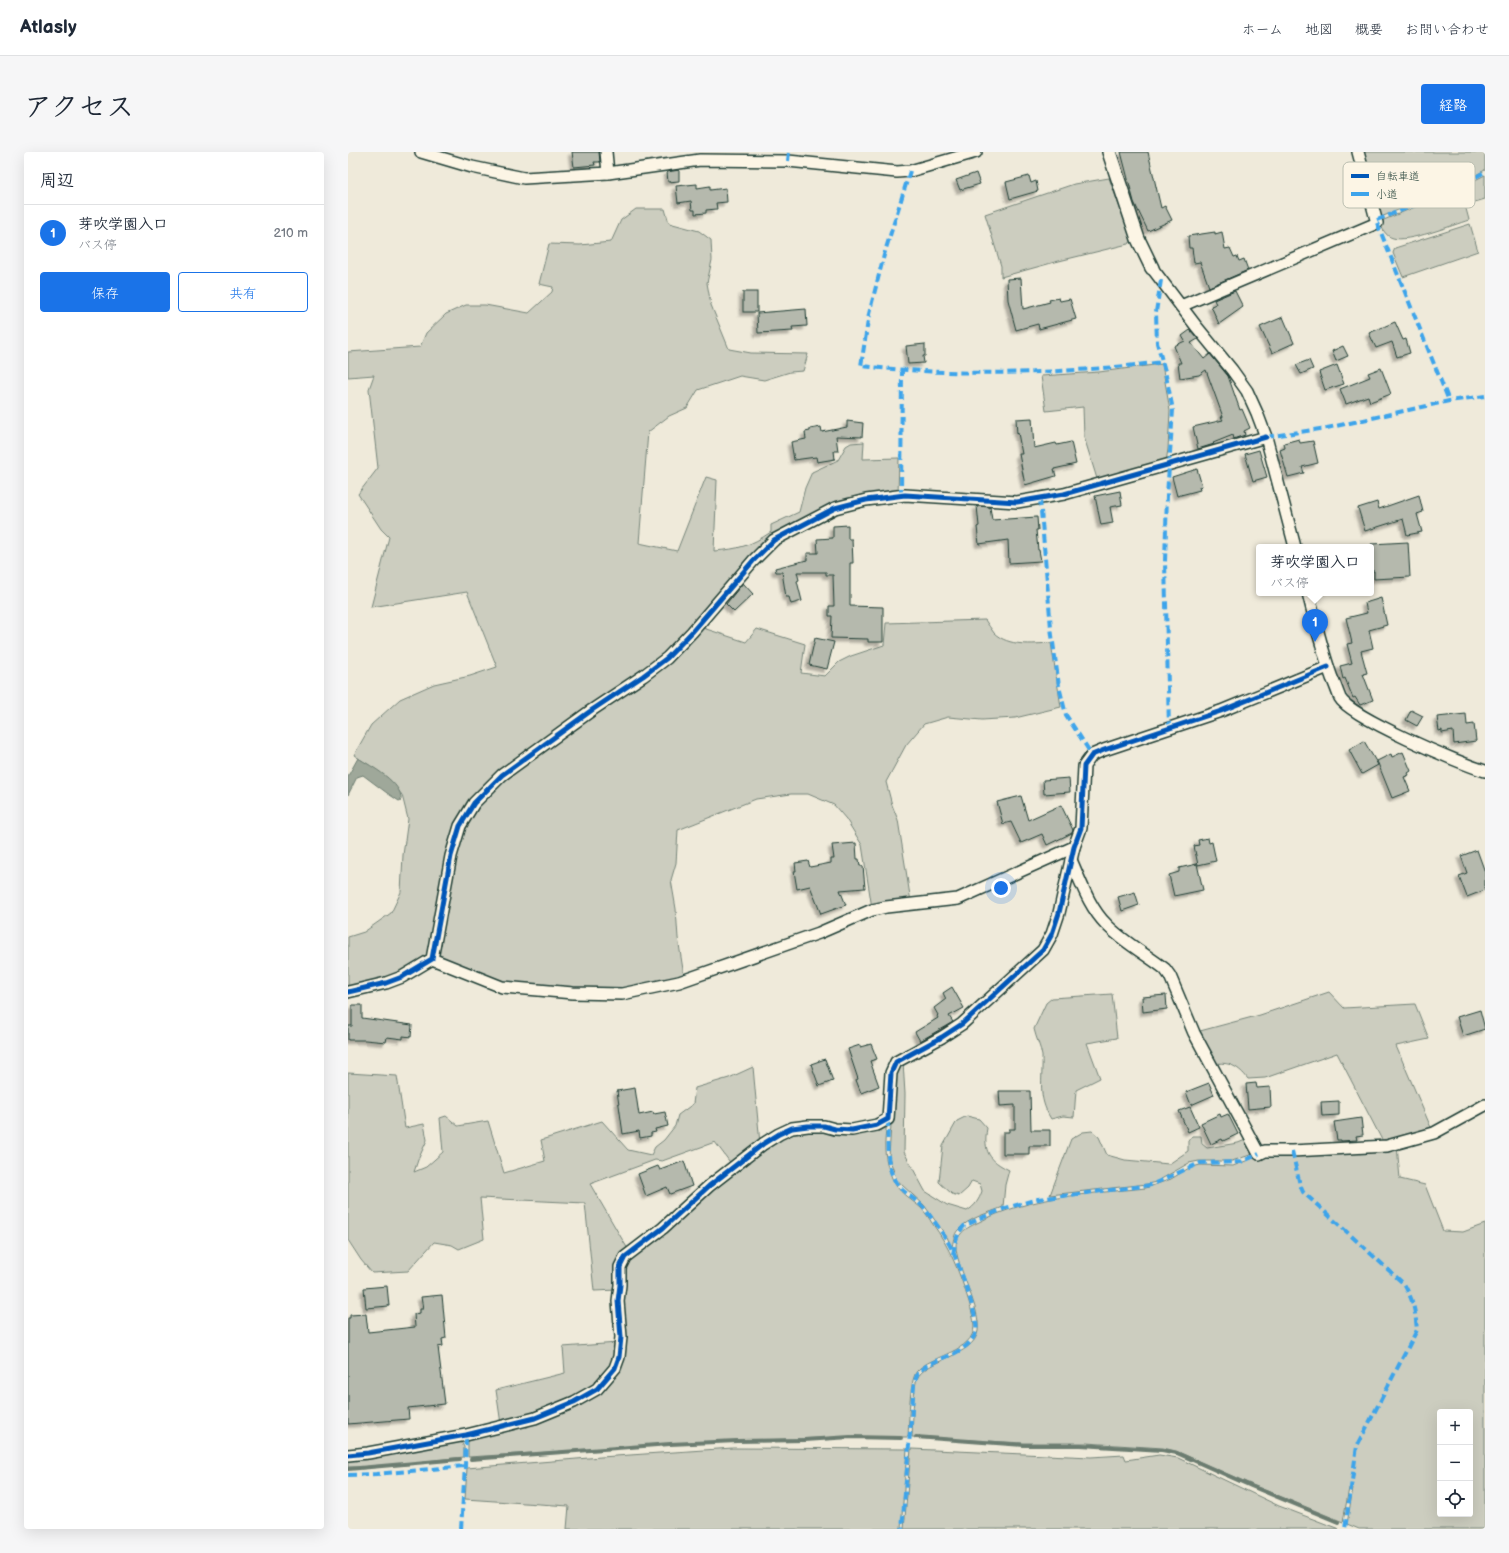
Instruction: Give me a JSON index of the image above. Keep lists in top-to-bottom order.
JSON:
{
  "legend": ["自転車道", "小道"],
  "page": {
    "header": "Atlasly",
    "nav": [
      "ホーム",
      "地図",
      "概要",
      "お問い合わせ"
    ],
    "title": "アクセス",
    "buttons": [
      "経路",
      ["保存", "共有"]
    ],
    "heading": "周辺",
    "list": [
      {
        "mark": "1",
        "name": "芽吹学園入口",
        "note": "バス停",
        "value": "210 m"
      }
    ],
    "popup": ["芽吹学園入口", "バス停"],
    "pins": "1",
    "map_buttons": ["+", "−"]
  }
}
